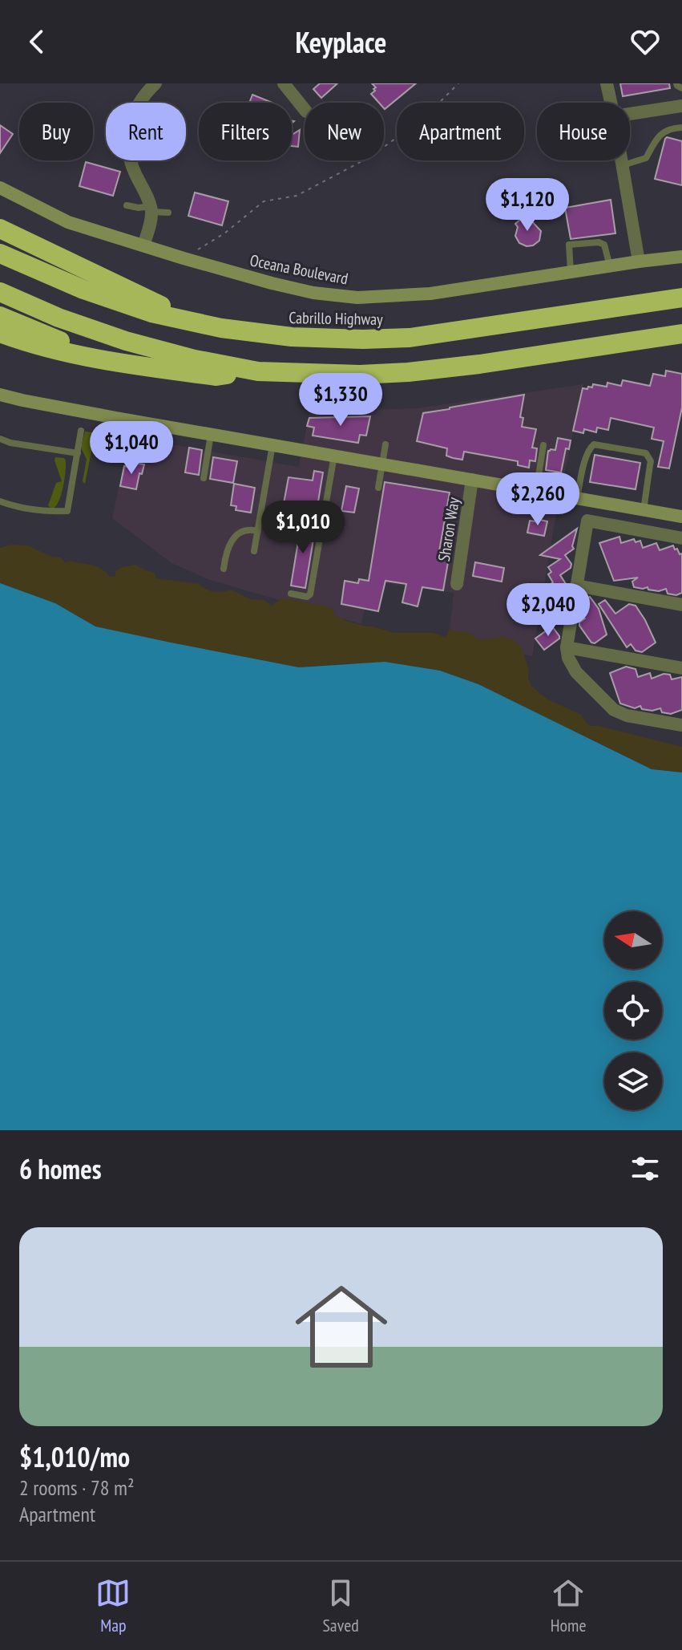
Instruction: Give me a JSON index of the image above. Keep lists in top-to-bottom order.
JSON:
{
  "streets": {
    "highway": ["Cabrillo Highway"],
    "street": ["Oceana Boulevard", "Sharon Way"]
  },
  "north": "left",
  "page": {
    "header": "Keyplace",
    "chip": [
      "Buy",
      "Rent",
      "Filters",
      "New",
      "Apartment",
      "House"
    ],
    "price": [
      "$1,120",
      "$1,330",
      "$1,040",
      "$2,260",
      "$1,010",
      "$2,040"
    ],
    "heading": "6 homes",
    "list": [
      {
        "name": "$1,010/mo",
        "note": "2 rooms · 78 m² · Apartment"
      }
    ],
    "tabs": ["Map", "Saved", "Home"]
  }
}
